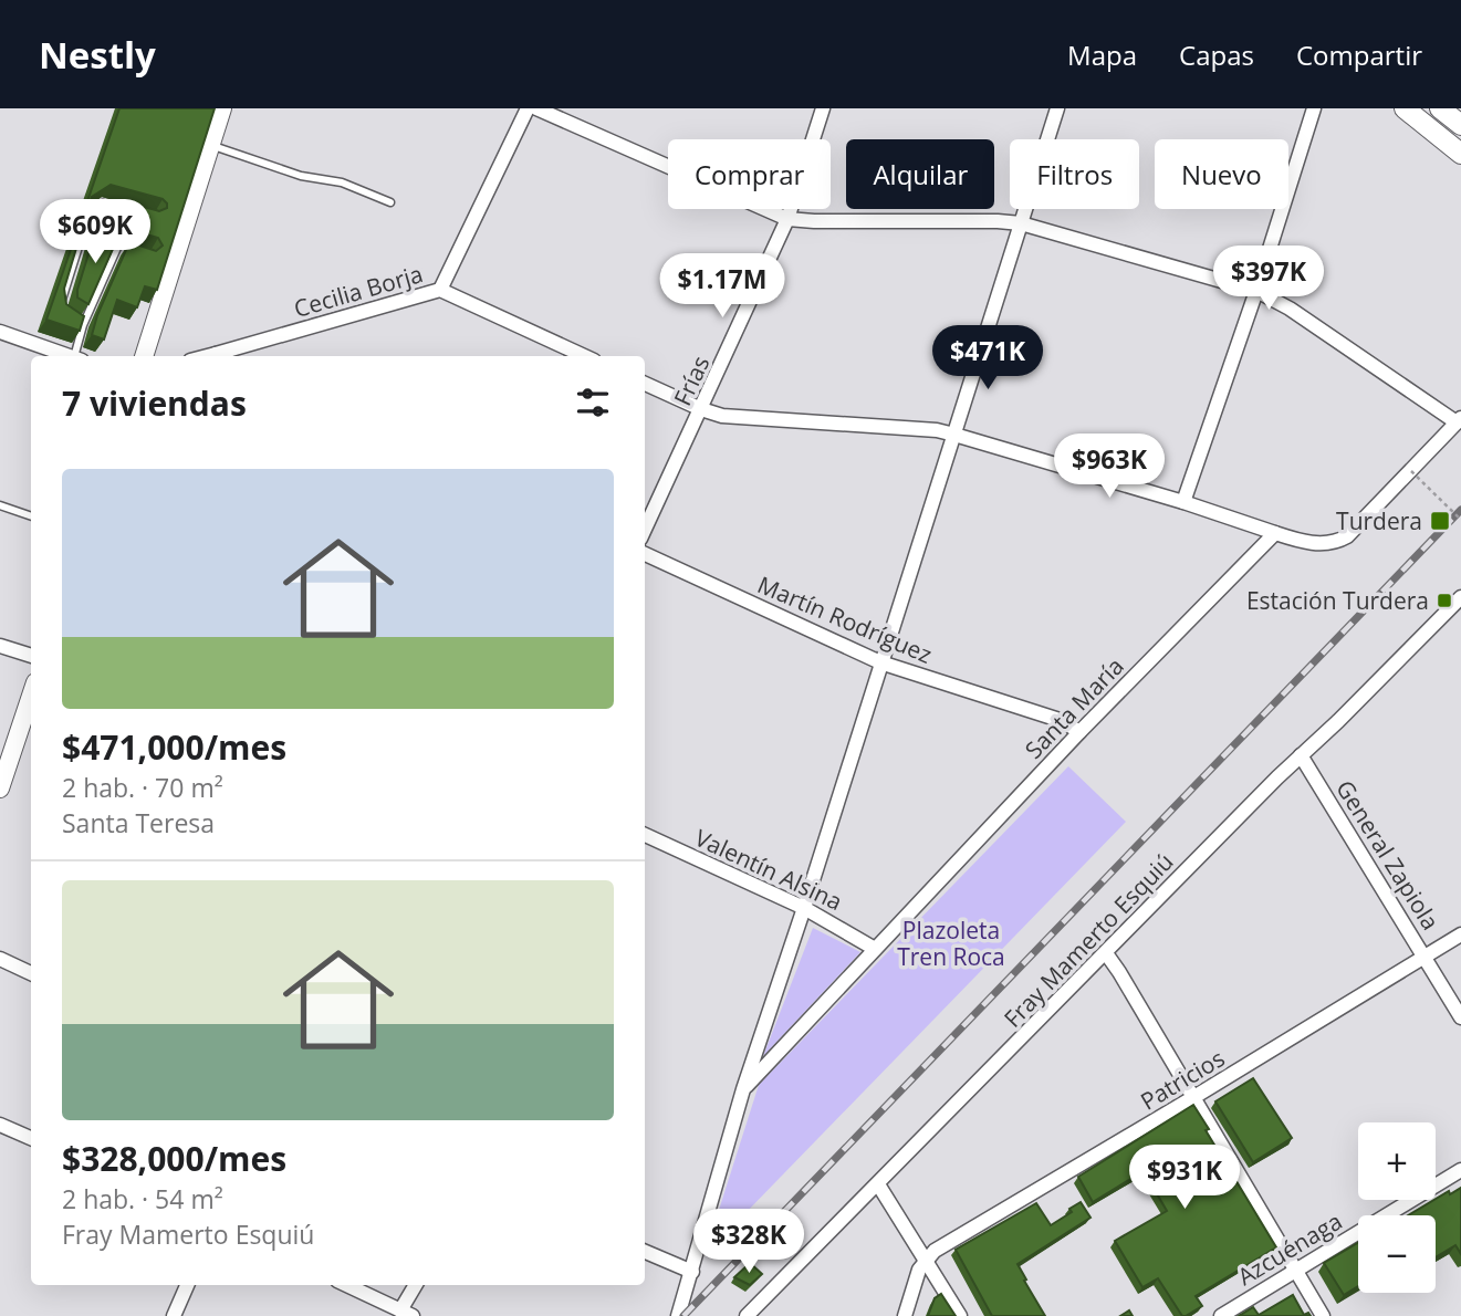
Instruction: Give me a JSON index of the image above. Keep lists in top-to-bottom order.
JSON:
{
  "streets": {
    "street": [
      "Cecilia Borja",
      "Frías",
      "Martín Rodríguez",
      "Santa María",
      "General Zapiola",
      "Valentín Alsina",
      "Fray Mamerto Esquiú",
      "Patricios",
      "Azcuénaga"
    ]
  },
  "crossings": [
    ["Martín Rodríguez", "Santa María"],
    ["Santa María", "Valentín Alsina"],
    ["General Zapiola", "Fray Mamerto Esquiú"],
    ["General Zapiola", "Patricios"]
  ],
  "parks": ["Plazoleta Tren Roca"],
  "places": {
    "transit": ["Turdera", "Estación Turdera"]
  },
  "page": {
    "header": "Nestly",
    "nav": ["Mapa", "Capas", "Compartir"],
    "chip": [
      "Comprar",
      "Alquilar",
      "Filtros",
      "Nuevo"
    ],
    "price": [
      "$609K",
      "$397K",
      "$1.17M",
      "$471K",
      "$963K",
      "$931K",
      "$328K"
    ],
    "heading": "7 viviendas",
    "list": [
      {
        "name": "$471,000/mes",
        "note": "2 hab. · 70 m² · Santa Teresa"
      },
      {
        "name": "$328,000/mes",
        "note": "2 hab. · 54 m² · Fray Mamerto Esquiú"
      }
    ],
    "map_buttons": ["+", "−"]
  }
}
